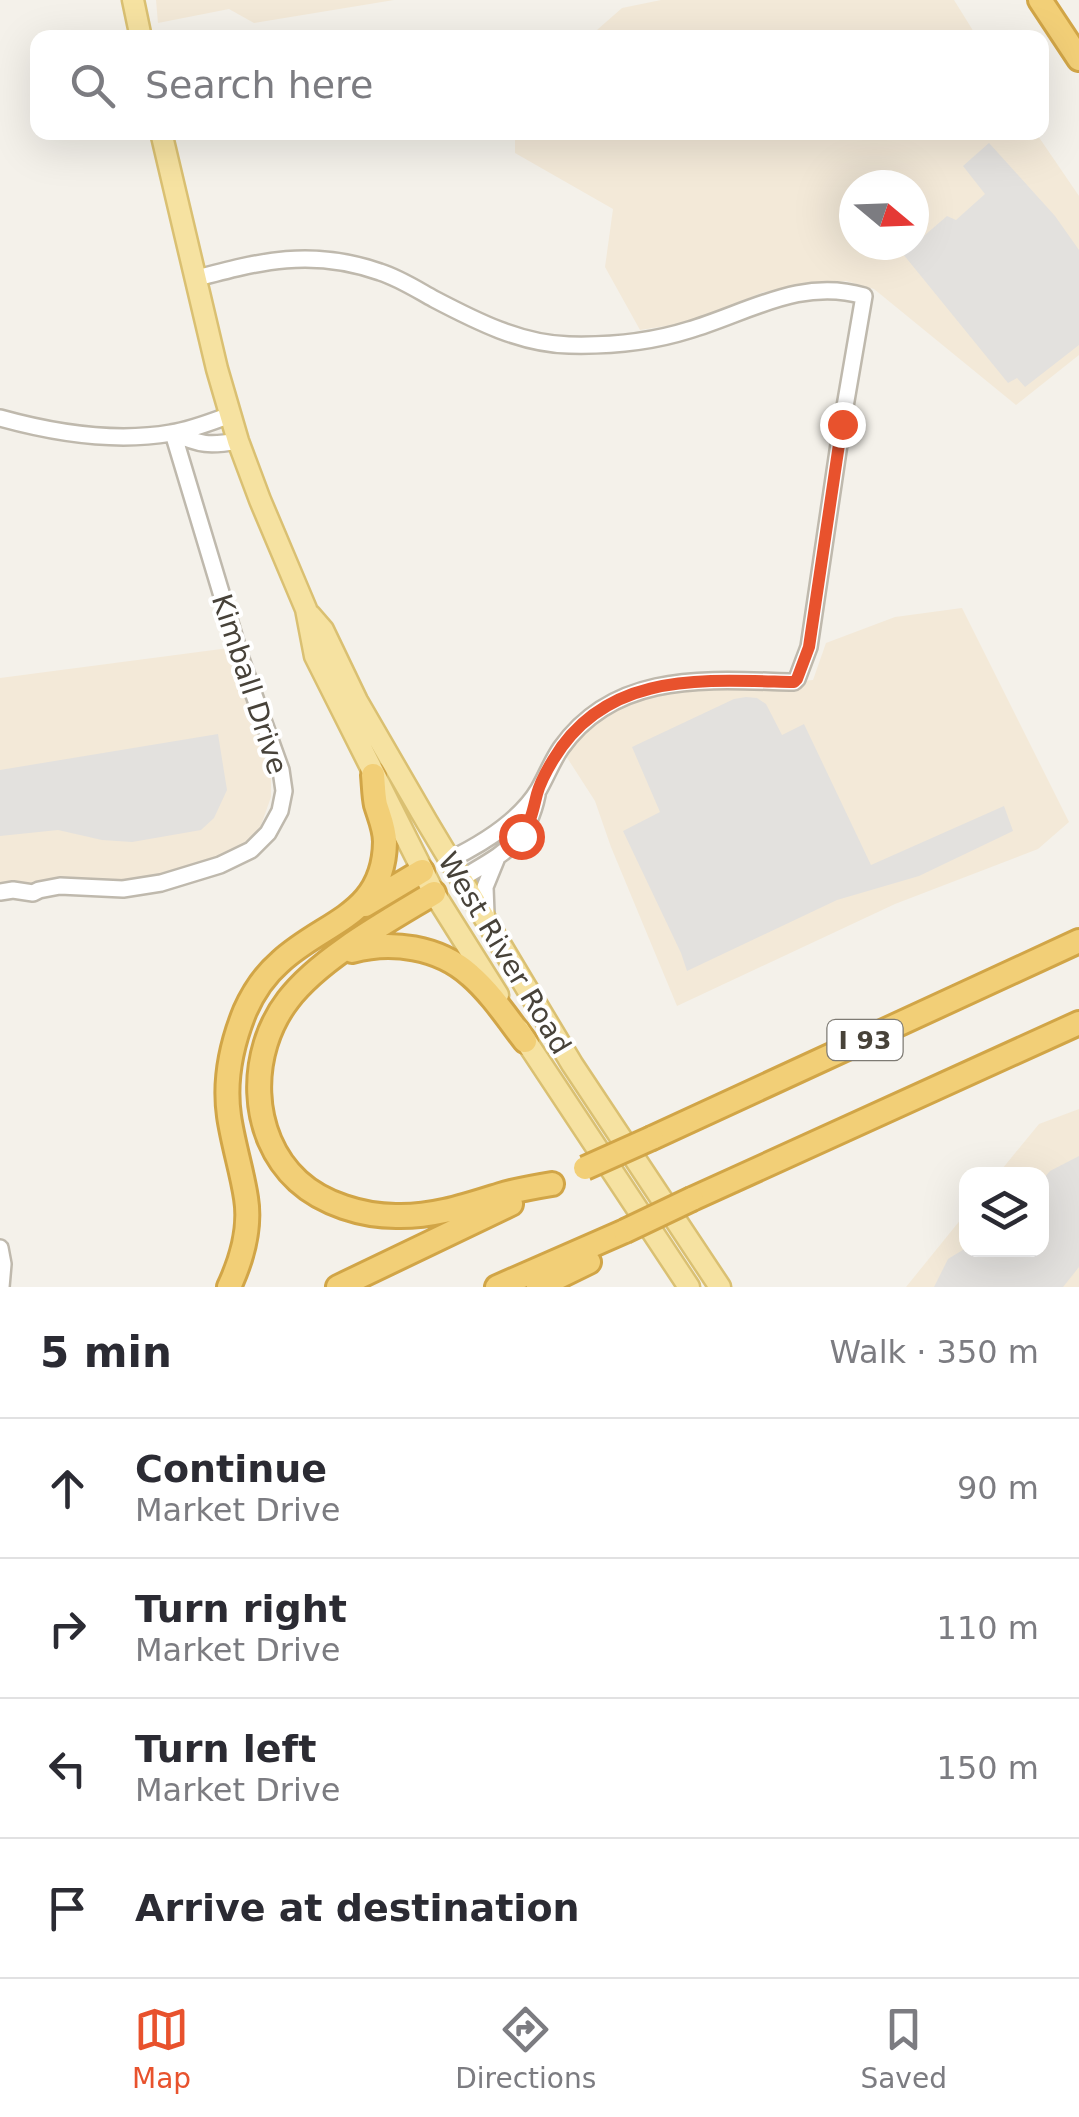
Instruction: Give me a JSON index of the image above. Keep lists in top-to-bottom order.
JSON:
{
  "streets": {
    "highway": ["I 93"],
    "main road": ["West River Road"],
    "street": ["Kimball Drive"]
  },
  "north": "right",
  "page": {
    "search": "Search here",
    "heading": ["5 min", "Walk · 350 m"],
    "list": [
      ["Continue", "Market Drive", "90 m"],
      ["Turn right", "Market Drive", "110 m"],
      ["Turn left", "Market Drive", "150 m"],
      "Arrive at destination"
    ],
    "nav": ["Map", "Directions", "Saved"]
  }
}
